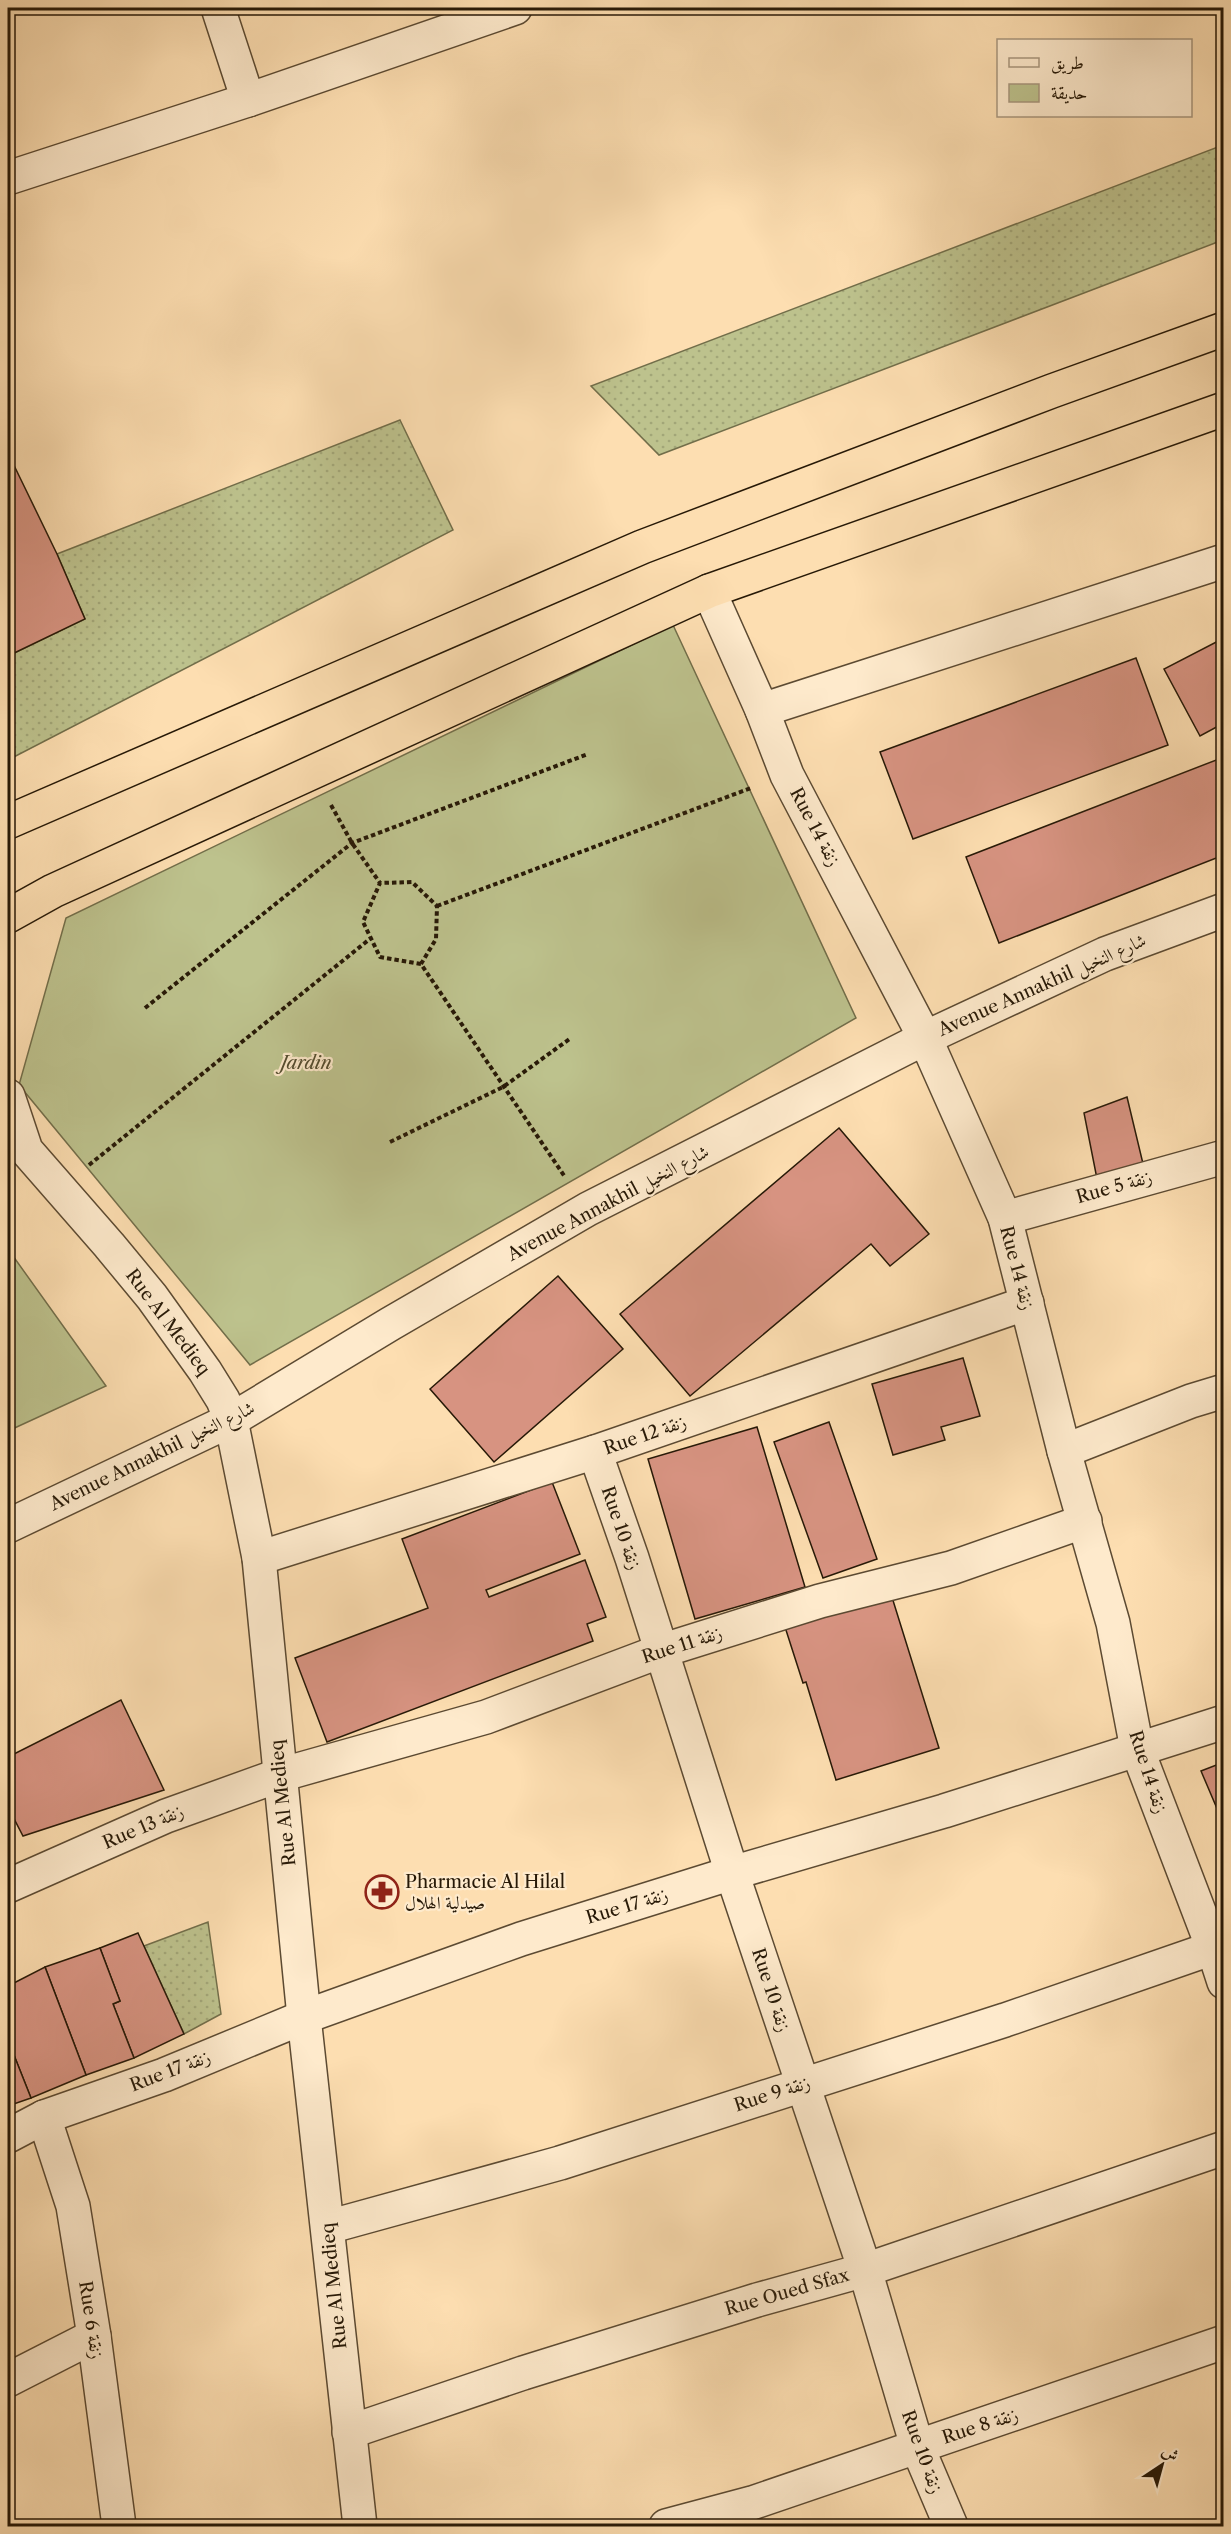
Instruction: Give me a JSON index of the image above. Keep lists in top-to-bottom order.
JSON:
{
  "streets": {
    "street": [
      "Rue 14 زنقة",
      "Avenue Annakhil شارع النخيل",
      "Rue 5 زنقة",
      "Rue Al Medieq",
      "Rue 12 زنقة",
      "Rue 10 زنقة",
      "Rue 11 زنقة",
      "Rue 13 زنقة",
      "Rue 17 زنقة",
      "Rue 9 زنقة",
      "Rue Oued Sfax",
      "Rue 6 زنقة",
      "Rue 8 زنقة"
    ]
  },
  "crossings": [
    ["Rue 14 زنقة", "Avenue Annakhil شارع النخيل"],
    ["Rue 14 زنقة", "Rue 5 زنقة"],
    ["Rue 14 زنقة", "Rue 12 زنقة"],
    ["Rue 14 زنقة", "Rue 11 زنقة"],
    ["Rue 14 زنقة", "Rue 17 زنقة"],
    ["Rue 14 زنقة", "Rue 9 زنقة"],
    ["Avenue Annakhil شارع النخيل", "Rue Al Medieq"],
    ["Rue Al Medieq", "Rue 12 زنقة"],
    ["Rue Al Medieq", "Rue 11 زنقة"],
    ["Rue Al Medieq", "Rue 13 زنقة"],
    ["Rue Al Medieq", "Rue 17 زنقة"],
    ["Rue Al Medieq", "Rue 9 زنقة"],
    ["Rue Al Medieq", "Rue Oued Sfax"],
    ["Rue 12 زنقة", "Rue 10 زنقة"],
    ["Rue 10 زنقة", "Rue 11 زنقة"],
    ["Rue 10 زنقة", "Rue 17 زنقة"],
    ["Rue 10 زنقة", "Rue 9 زنقة"],
    ["Rue 10 زنقة", "Rue Oued Sfax"],
    ["Rue 10 زنقة", "Rue 8 زنقة"],
    ["Rue 11 زنقة", "Rue 13 زنقة"],
    ["Rue 17 زنقة", "Rue 6 زنقة"]
  ],
  "parks": ["Jardin"],
  "places": {
    "pharmacy": ["Pharmacie Al Hilal صيدلية الهلال"]
  },
  "legend": ["طريق", "حديقة"],
  "north": "top right"
}
